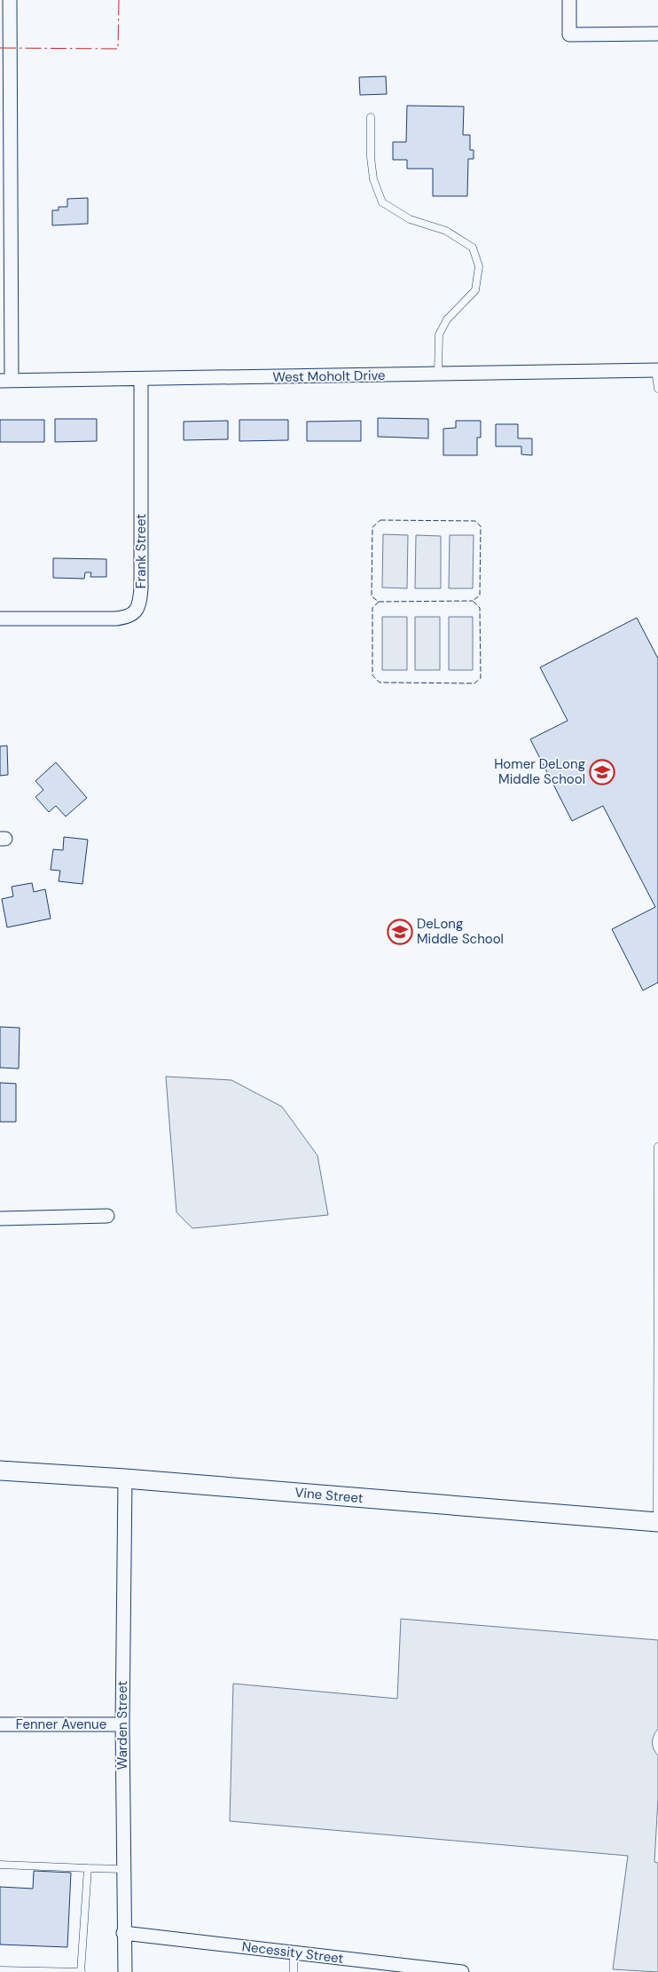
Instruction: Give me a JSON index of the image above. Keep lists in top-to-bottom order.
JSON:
{
  "streets": {
    "street": [
      "West Moholt Drive",
      "Frank Street",
      "Vine Street",
      "Fenner Avenue",
      "Warden Street",
      "Necessity Street"
    ]
  },
  "crossings": [
    ["West Moholt Drive", "Frank Street"],
    ["Vine Street", "Warden Street"],
    ["Fenner Avenue", "Warden Street"],
    ["Warden Street", "Necessity Street"]
  ],
  "places": {
    "school or university": ["Homer DeLong Middle School", "DeLong Middle School"]
  }
}
